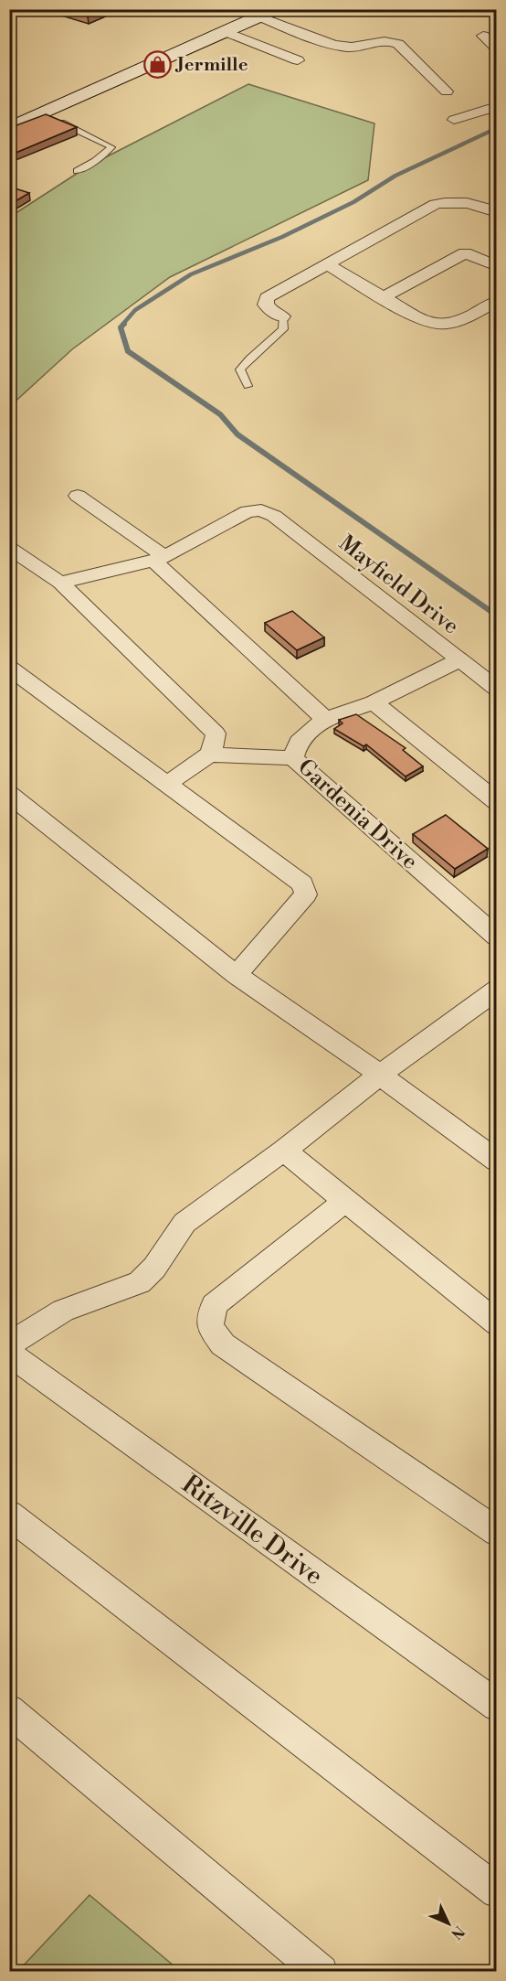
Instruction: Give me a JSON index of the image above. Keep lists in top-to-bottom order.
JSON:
{
  "streets": {
    "street": ["Mayfield Drive", "Gardenia Drive", "Ritzville Drive"]
  },
  "crossings": [
    ["Mayfield Drive", "Gardenia Drive"]
  ],
  "places": {
    "shop": ["Jermille"]
  },
  "north": "bottom right"
}
